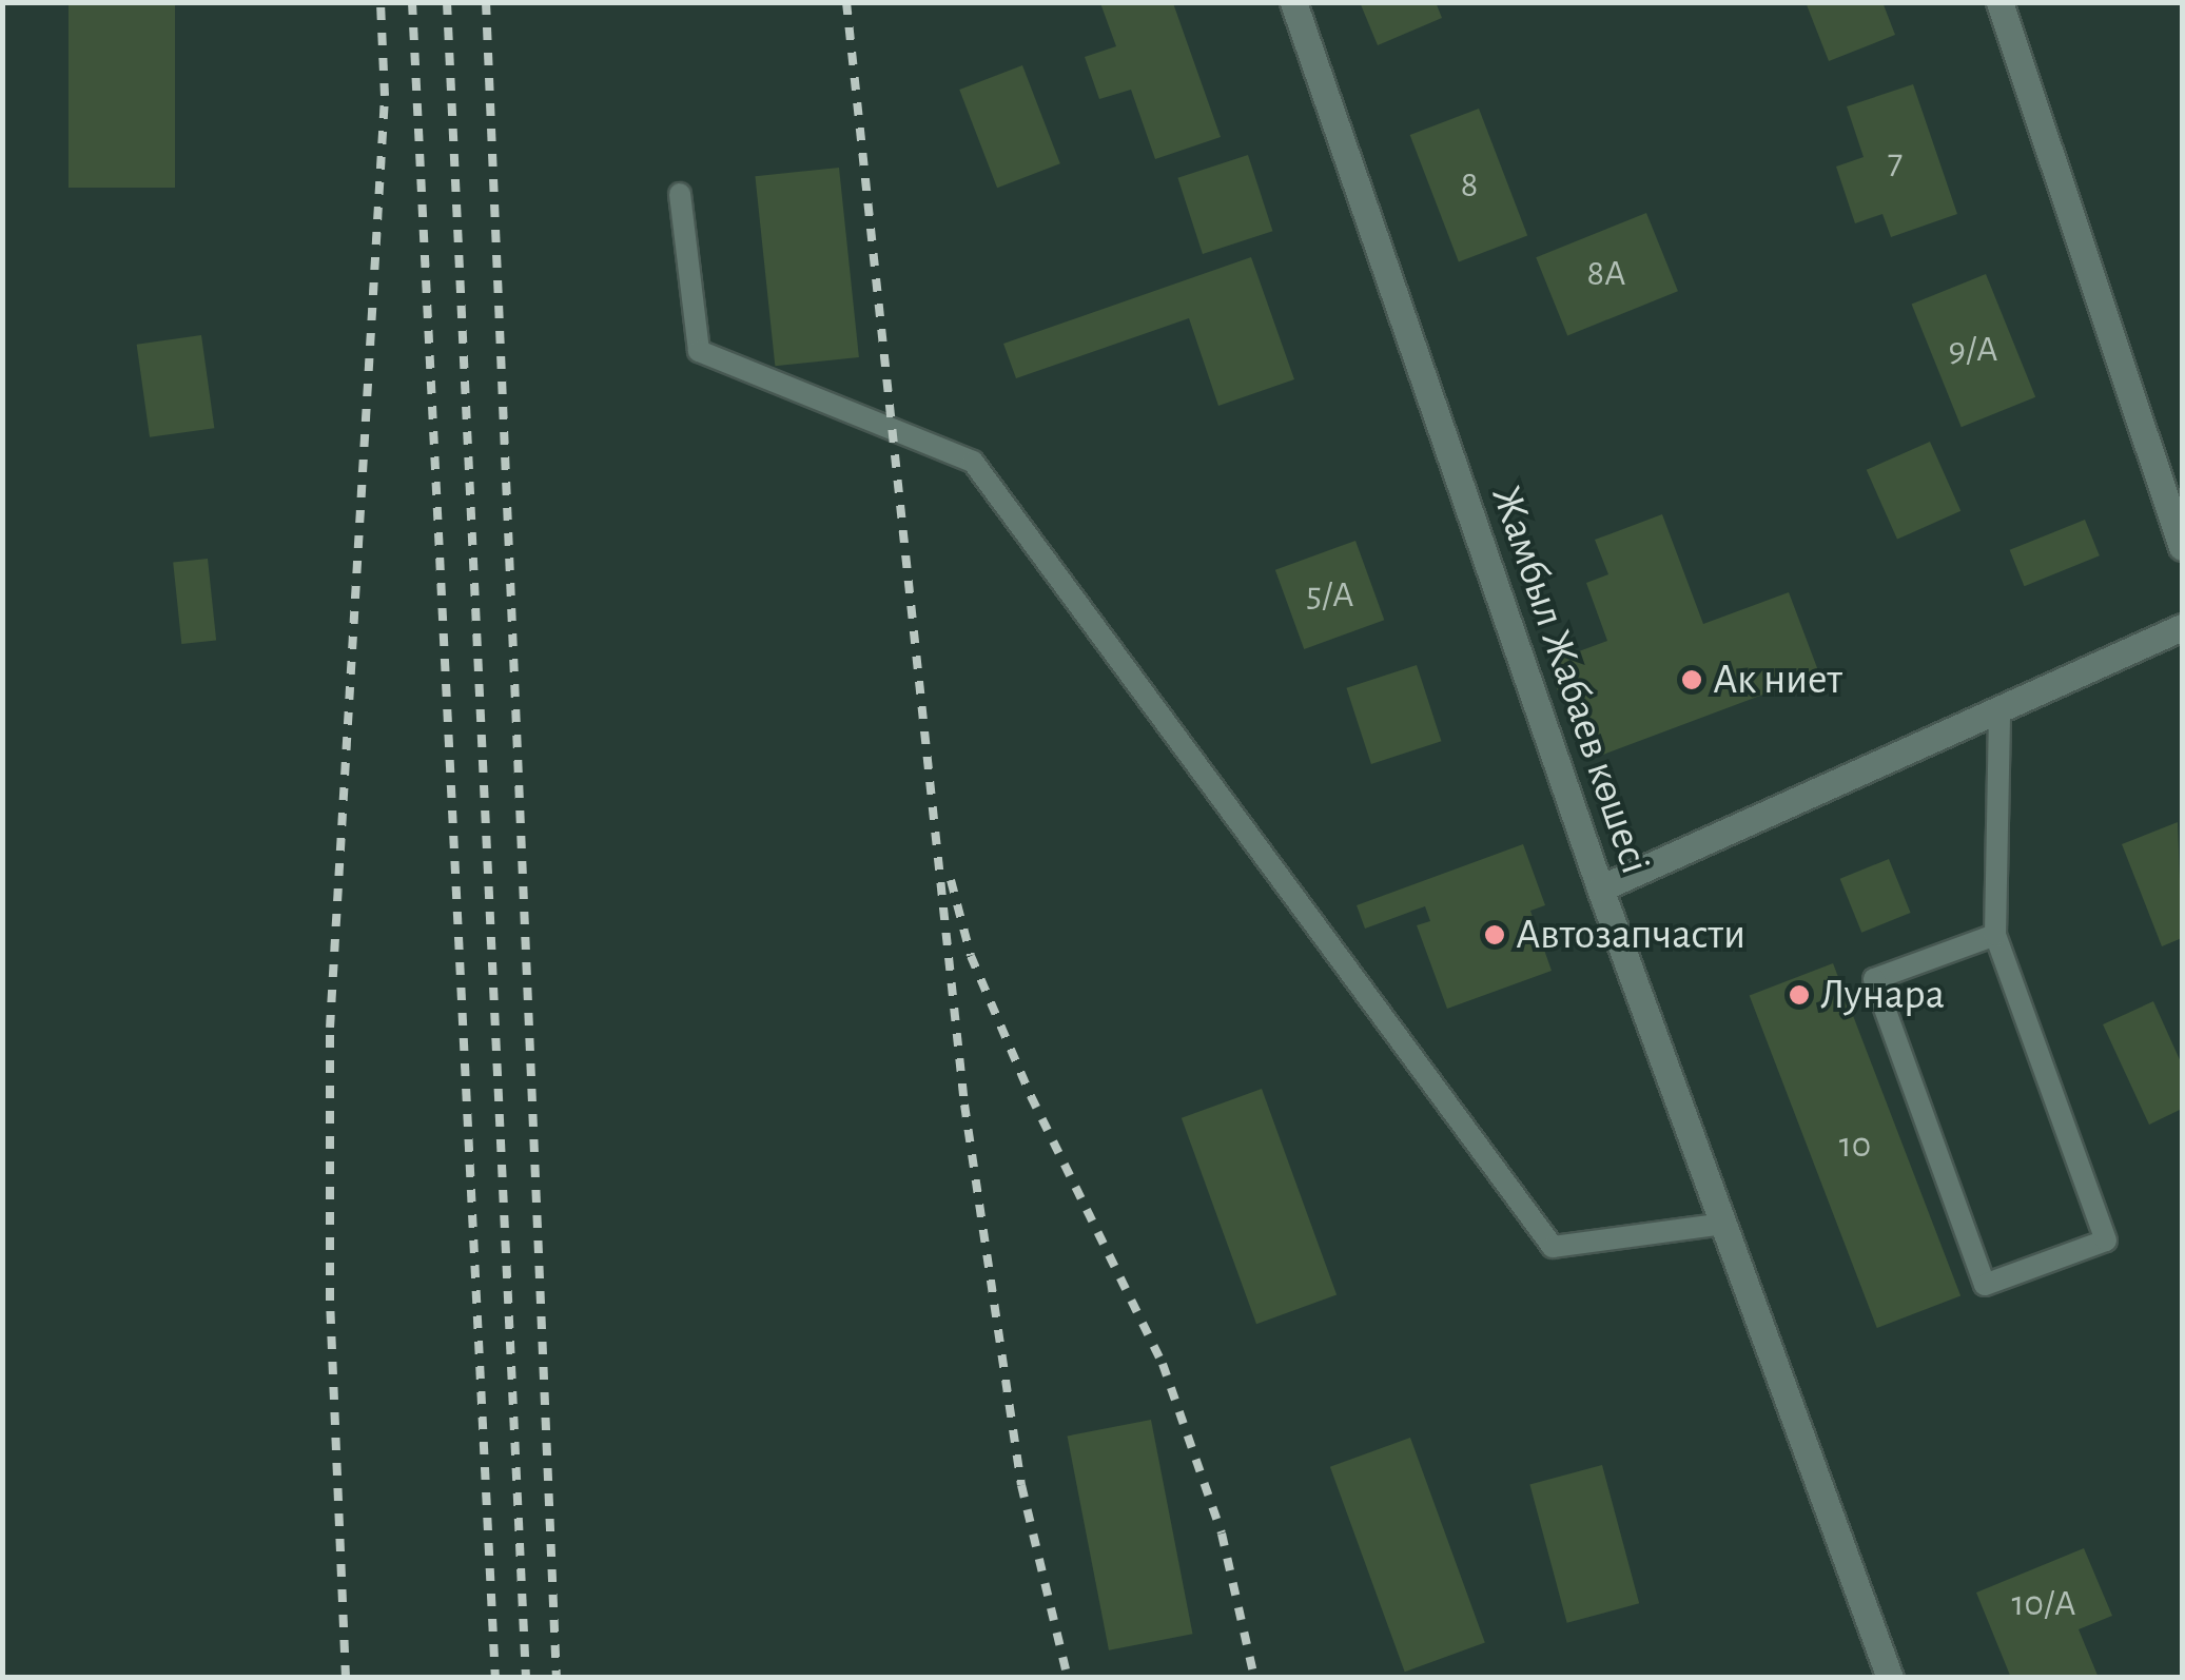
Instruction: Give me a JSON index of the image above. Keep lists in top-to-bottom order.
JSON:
{
  "streets": {
    "street": ["Жамбыл Жабаев көшесі"]
  },
  "places": ["Ак ниет", "Автозапчасти", "Лунара"],
  "house_numbers": [
    "7",
    "8",
    "8А",
    "9/А",
    "5/А",
    "10",
    "10/А"
  ]
}
